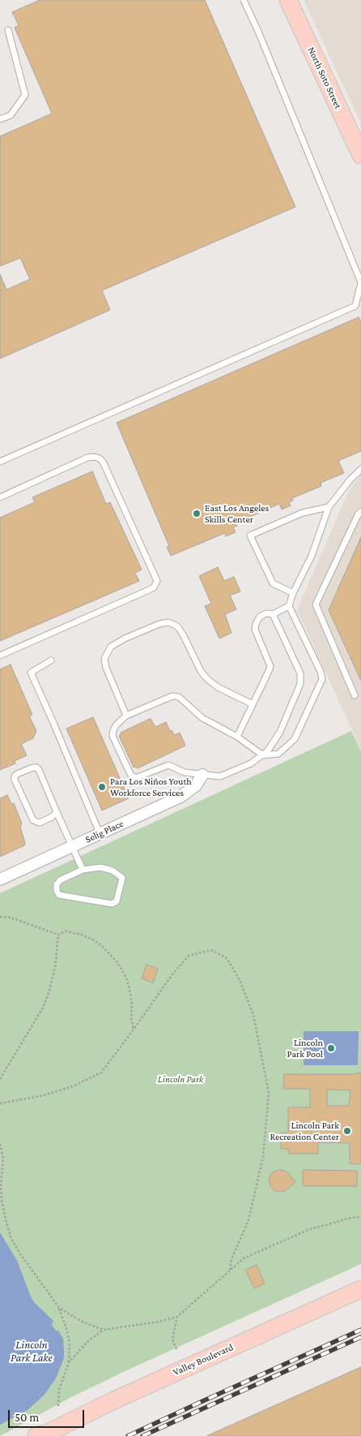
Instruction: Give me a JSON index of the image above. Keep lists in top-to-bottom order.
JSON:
{
  "streets": {
    "main road": ["North Soto Street", "Valley Boulevard"],
    "street": ["Selig Place"]
  },
  "water": ["Lincoln Park Lake"],
  "parks": ["Lincoln Park"],
  "places": [
    "East Los Angeles Skills Center",
    "Para Los Niños Youth Workforce Services",
    "Lincoln Park Pool",
    "Lincoln Park Recreation Center"
  ],
  "scale_bar": "50 m"
}
